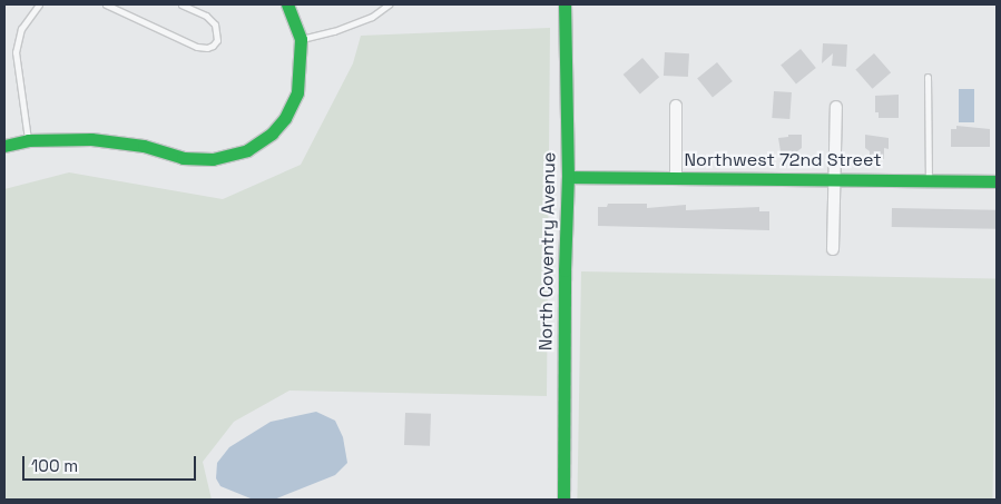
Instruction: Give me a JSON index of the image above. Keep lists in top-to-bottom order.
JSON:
{
  "streets": {
    "street": ["Northwest 72nd Street", "North Coventry Avenue"]
  },
  "crossings": [
    ["Northwest 72nd Street", "North Coventry Avenue"]
  ],
  "scale_bar": "100 m"
}
